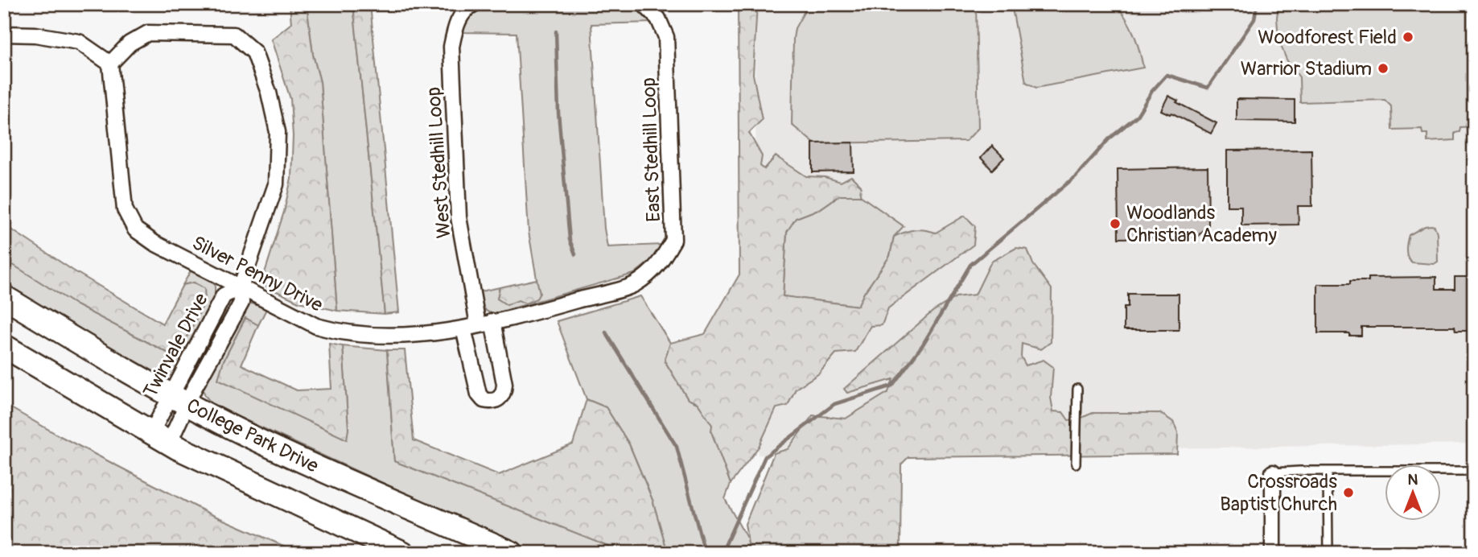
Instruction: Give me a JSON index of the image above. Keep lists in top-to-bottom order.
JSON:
{
  "streets": {
    "main road": ["College Park Drive"],
    "street": [
      "East Stedhill Loop",
      "West Stedhill Loop",
      "Silver Penny Drive",
      "Twinvale Drive"
    ]
  },
  "crossings": [
    ["East Stedhill Loop", "Silver Penny Drive"],
    ["West Stedhill Loop", "Silver Penny Drive"],
    ["Silver Penny Drive", "Twinvale Drive"],
    ["Twinvale Drive", "College Park Drive"]
  ],
  "places": [
    "Woodforest Field",
    "Warrior Stadium",
    "Woodlands Christian Academy",
    "Crossroads Baptist Church"
  ],
  "north": "top"
}
